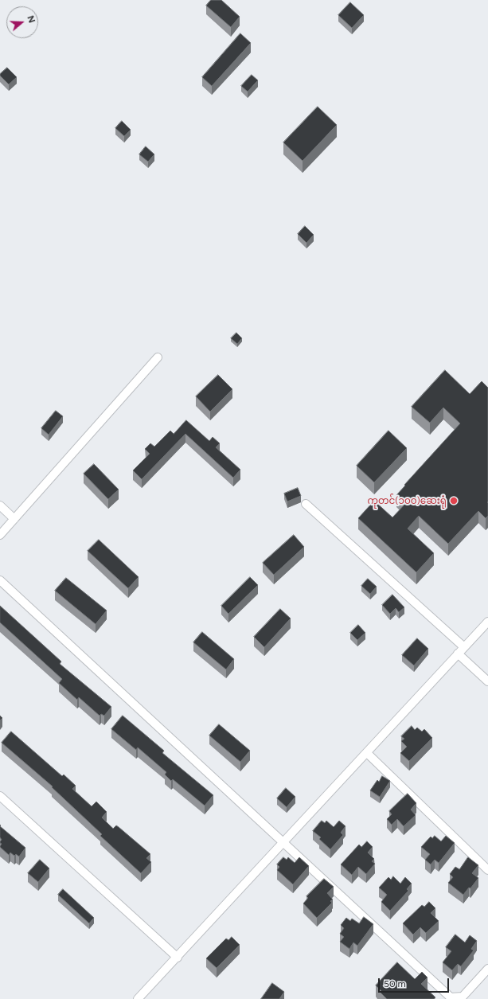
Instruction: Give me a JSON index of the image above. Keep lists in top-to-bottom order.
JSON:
{
  "places": ["ကုတင်(၁၀၀)ဆေးရုံ"],
  "scale_bar": "50 m",
  "north": "right"
}
